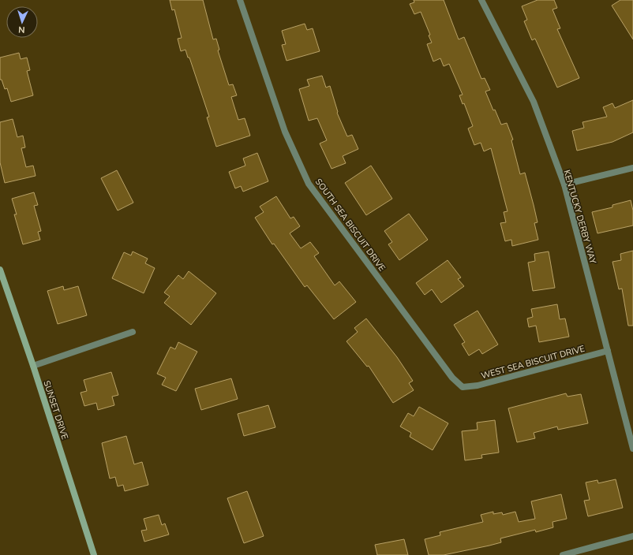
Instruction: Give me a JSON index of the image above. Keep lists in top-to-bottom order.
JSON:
{
  "streets": {
    "main road": ["SUNSET DRIVE"],
    "street": ["KENTUCKY DERBY WAY", "SOUTH SEA BISCUIT DRIVE", "WEST SEA BISCUIT DRIVE"]
  },
  "crossings": [
    ["KENTUCKY DERBY WAY", "WEST SEA BISCUIT DRIVE"],
    ["SOUTH SEA BISCUIT DRIVE", "WEST SEA BISCUIT DRIVE"]
  ],
  "north": "bottom"
}
